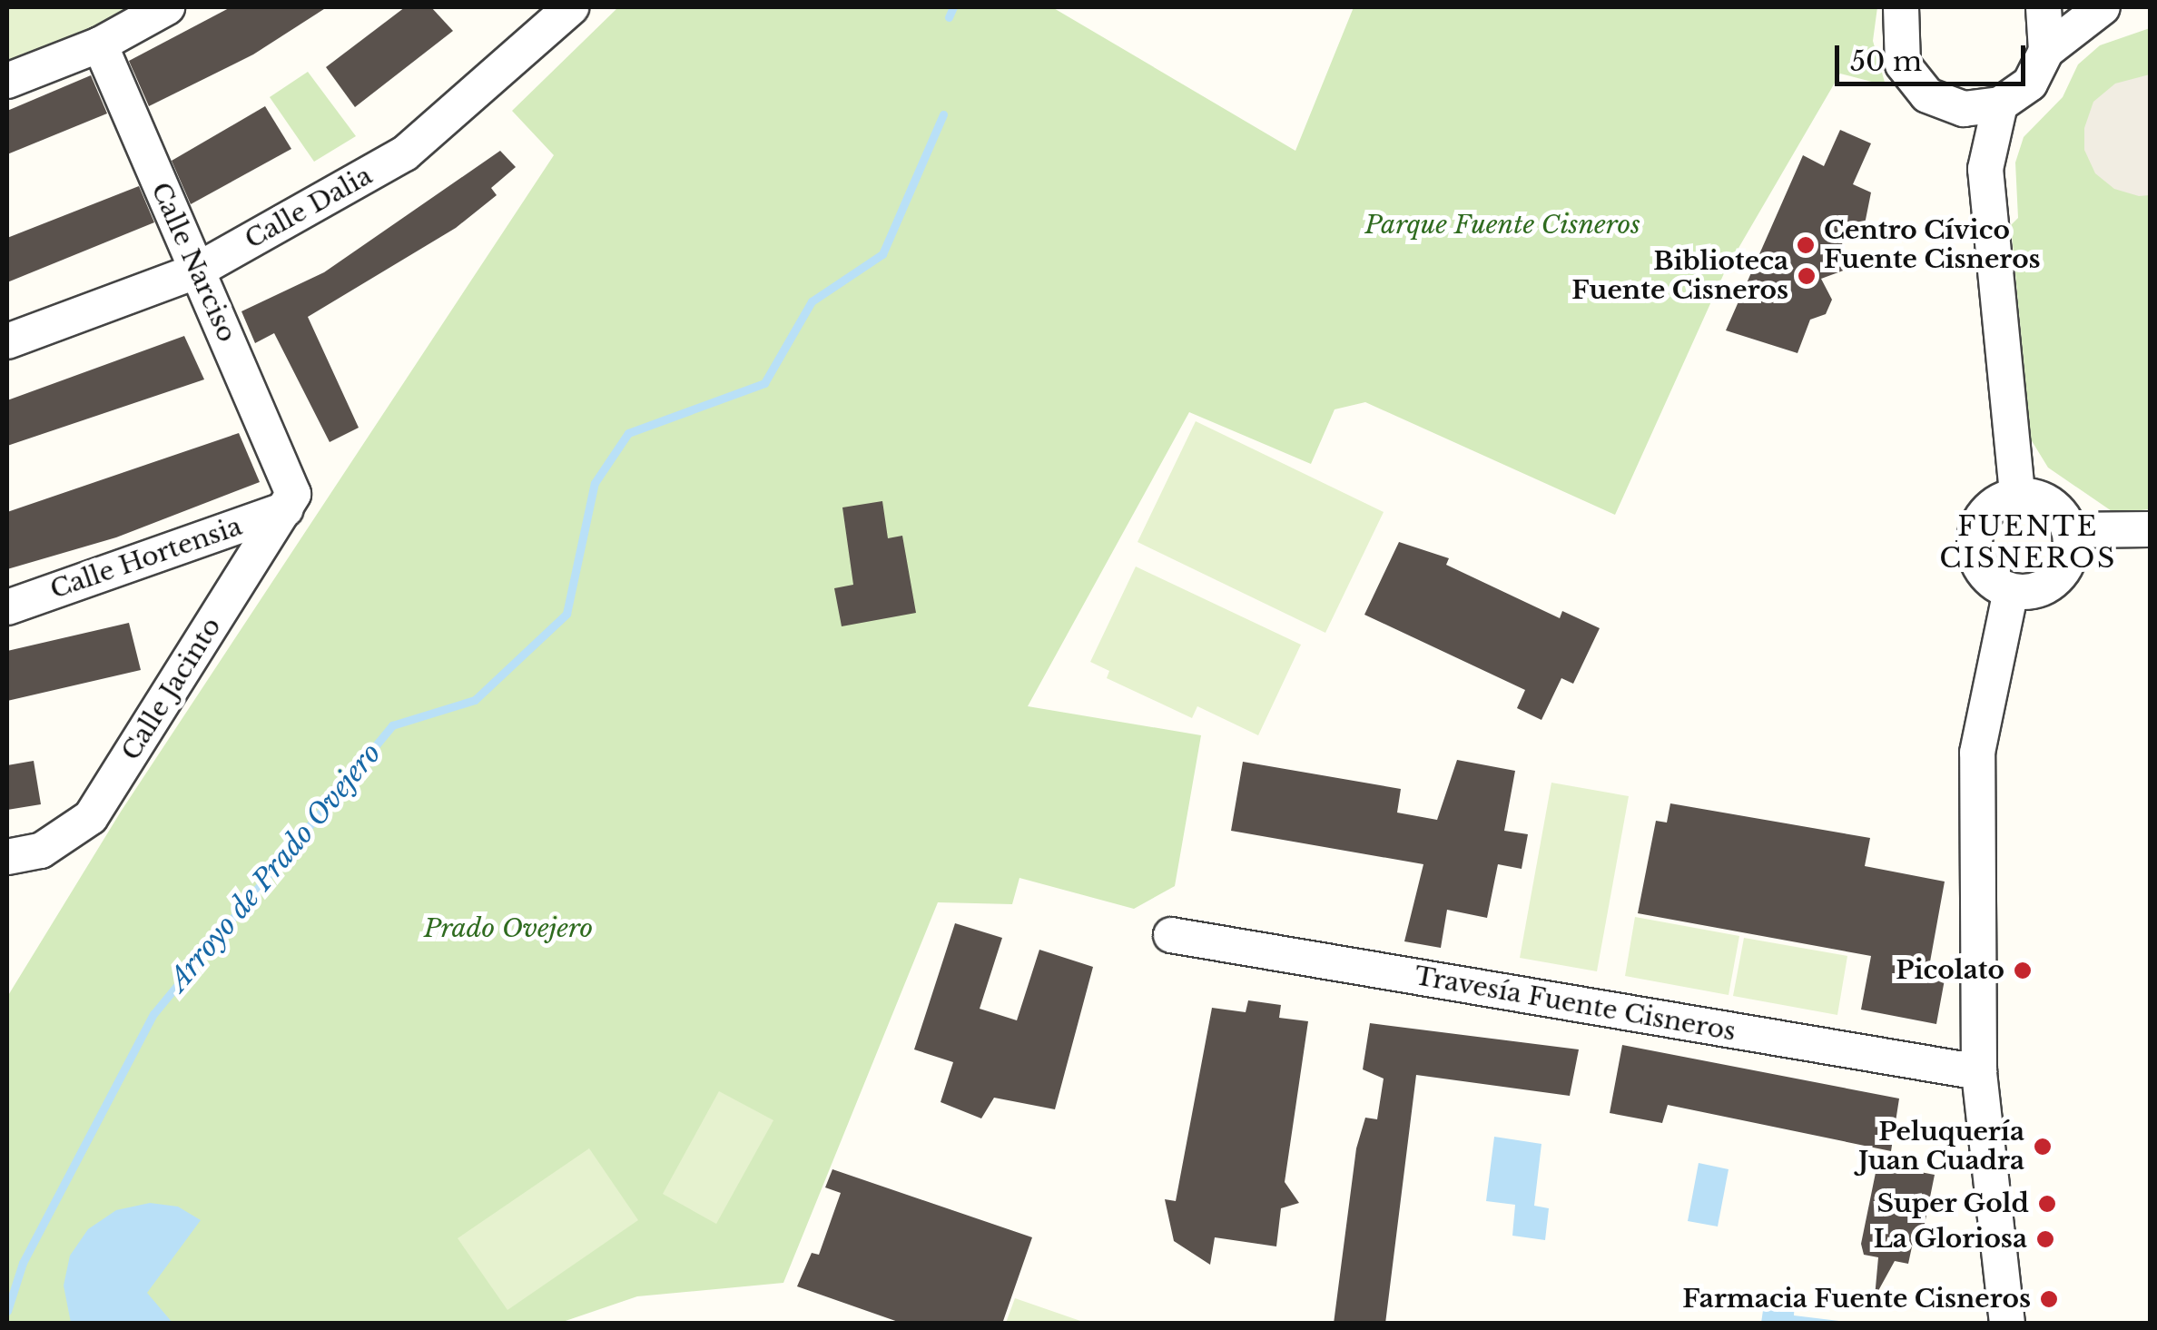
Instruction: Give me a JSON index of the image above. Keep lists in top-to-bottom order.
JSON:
{
  "streets": {
    "street": [
      "Calle Dalia",
      "Calle Narciso",
      "Calle Hortensia",
      "Calle Jacinto",
      "Travesía Fuente Cisneros"
    ]
  },
  "crossings": [
    ["Calle Dalia", "Calle Narciso"],
    ["Calle Narciso", "Calle Hortensia"],
    ["Calle Narciso", "Calle Jacinto"],
    ["Calle Hortensia", "Calle Jacinto"]
  ],
  "districts": ["FUENTE CISNEROS"],
  "water": ["Arroyo de Prado Ovejero"],
  "parks": ["Parque Fuente Cisneros", "Prado Ovejero"],
  "places": [
    "Centro Cívico Fuente Cisneros",
    "Biblioteca Fuente Cisneros",
    "Picolato",
    "Peluquería Juan Cuadra",
    "Super Gold",
    "La Gloriosa",
    "Farmacia Fuente Cisneros"
  ],
  "scale_bar": "50 m"
}
